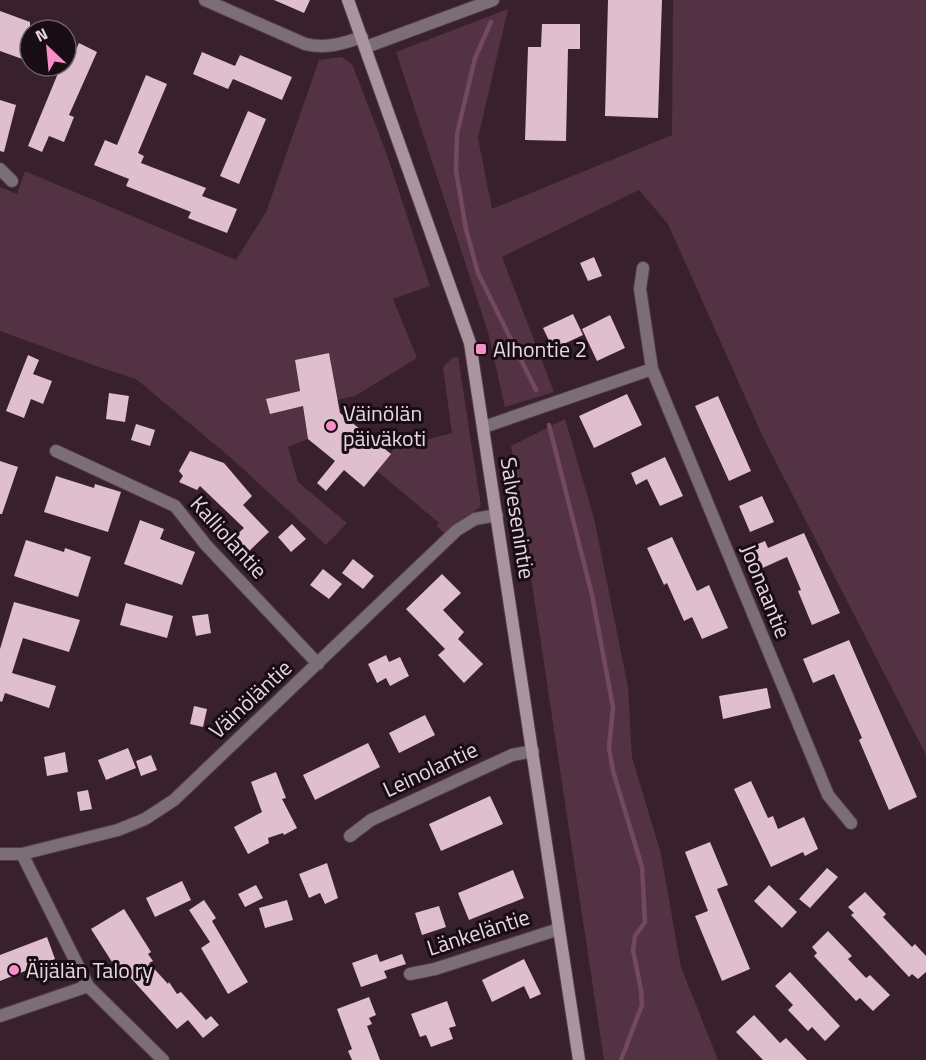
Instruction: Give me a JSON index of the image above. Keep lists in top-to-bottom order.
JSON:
{
  "streets": {
    "street": [
      "Salvesenintie",
      "Kalliolantie",
      "Joonaantie",
      "Väinöläntie",
      "Leinolantie",
      "Länkeläntie"
    ]
  },
  "crossings": [
    ["Salvesenintie", "Väinöläntie"],
    ["Salvesenintie", "Leinolantie"],
    ["Salvesenintie", "Länkeläntie"],
    ["Kalliolantie", "Väinöläntie"]
  ],
  "places": {
    "transit": ["Alhontie 2"],
    "other": ["Väinölän päiväkoti", "Äijälän Talo ry"]
  },
  "north": "top left"
}
